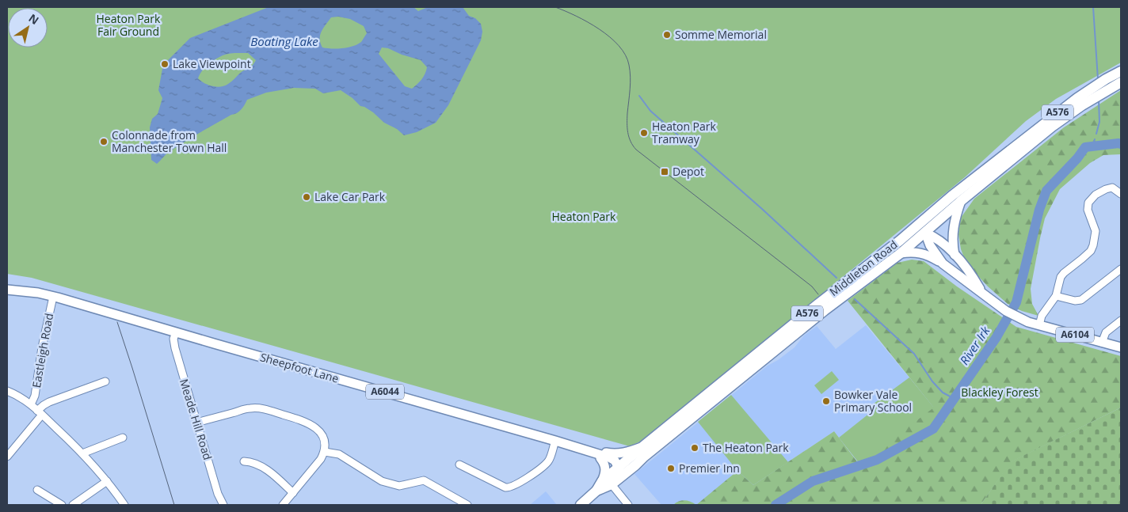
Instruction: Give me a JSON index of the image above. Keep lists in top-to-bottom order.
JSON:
{
  "streets": {
    "highway": ["A576", "Middleton Road"],
    "main road": ["A6104", "Sheepfoot Lane", "A6044"],
    "street": ["Eastleigh Road", "Meade Hill Road"]
  },
  "crossings": [
    ["A576", "Middleton Road"],
    ["A576", "Sheepfoot Lane"],
    ["Middleton Road", "Sheepfoot Lane"],
    ["Eastleigh Road", "Sheepfoot Lane"],
    ["Sheepfoot Lane", "Meade Hill Road"]
  ],
  "water": ["Boating Lake", "River Irk"],
  "parks": ["Heaton Park Fair Ground", "Heaton Park", "Blackley Forest"],
  "places": {
    "other": [
      "Somme Memorial",
      "Lake Viewpoint",
      "Heaton Park Tramway",
      "Colonnade from Manchester Town Hall",
      "Lake Car Park",
      "Bowker Vale Primary School",
      "The Heaton Park",
      "Premier Inn"
    ],
    "transit": ["Depot"]
  },
  "north": "top right"
}
